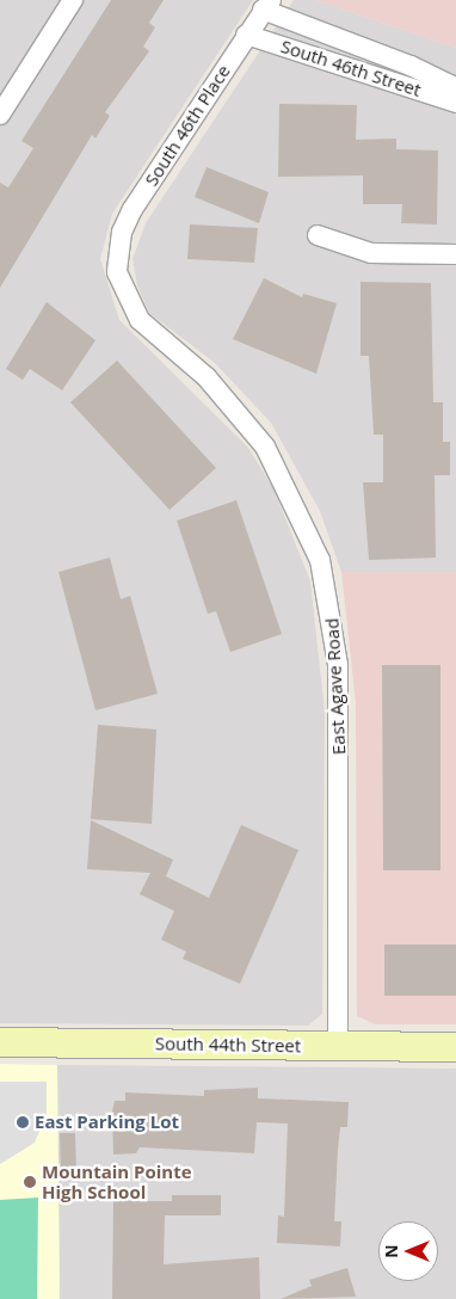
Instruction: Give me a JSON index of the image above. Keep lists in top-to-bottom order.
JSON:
{
  "streets": {
    "street": [
      "South 46th Street",
      "South 46th Place",
      "East Agave Road",
      "South 44th Street"
    ]
  },
  "crossings": [
    ["South 46th Street", "South 46th Place"],
    ["South 46th Place", "East Agave Road"],
    ["East Agave Road", "South 44th Street"]
  ],
  "places": ["East Parking Lot", "Mountain Pointe High School"],
  "north": "left"
}
